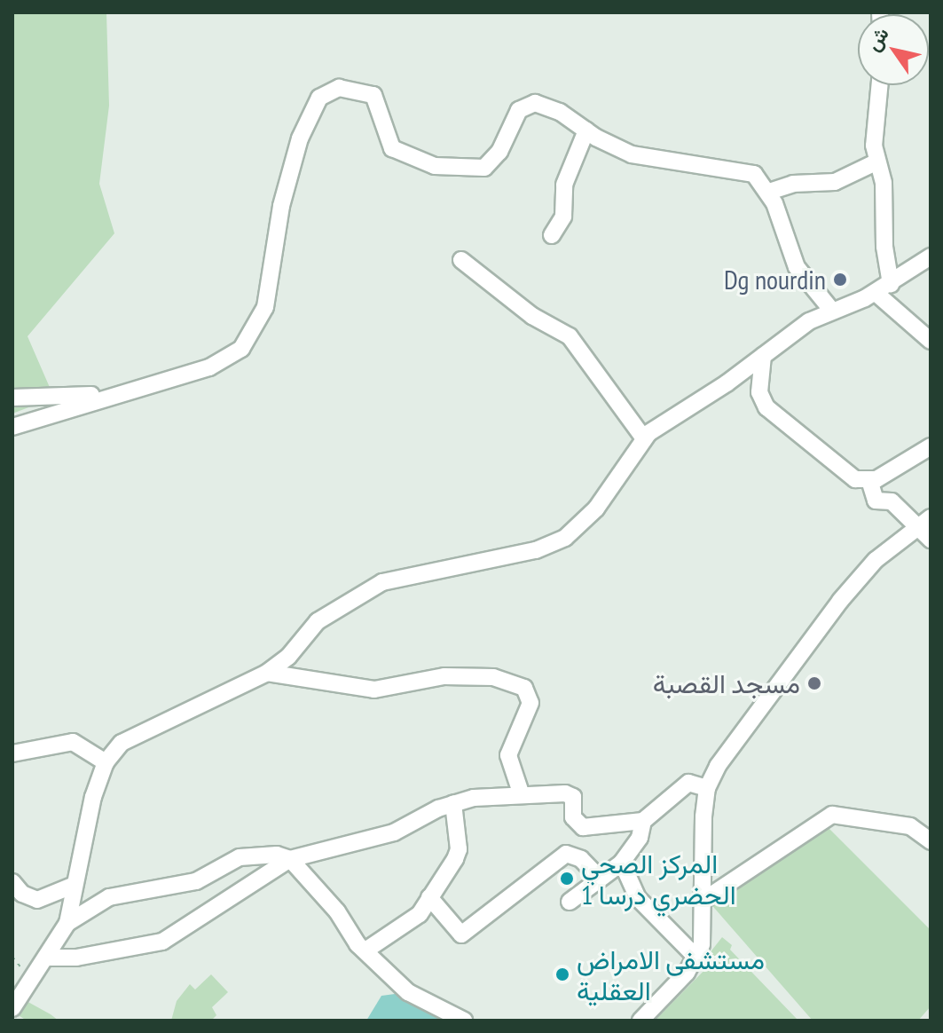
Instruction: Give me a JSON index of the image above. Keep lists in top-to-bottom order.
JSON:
{
  "places": [
    "Dg nourdin",
    "مسجد القصبة",
    "المركز الصحي الحضري درسا 1",
    "مستشفى الامراض العقلية"
  ],
  "north": "top left"
}
